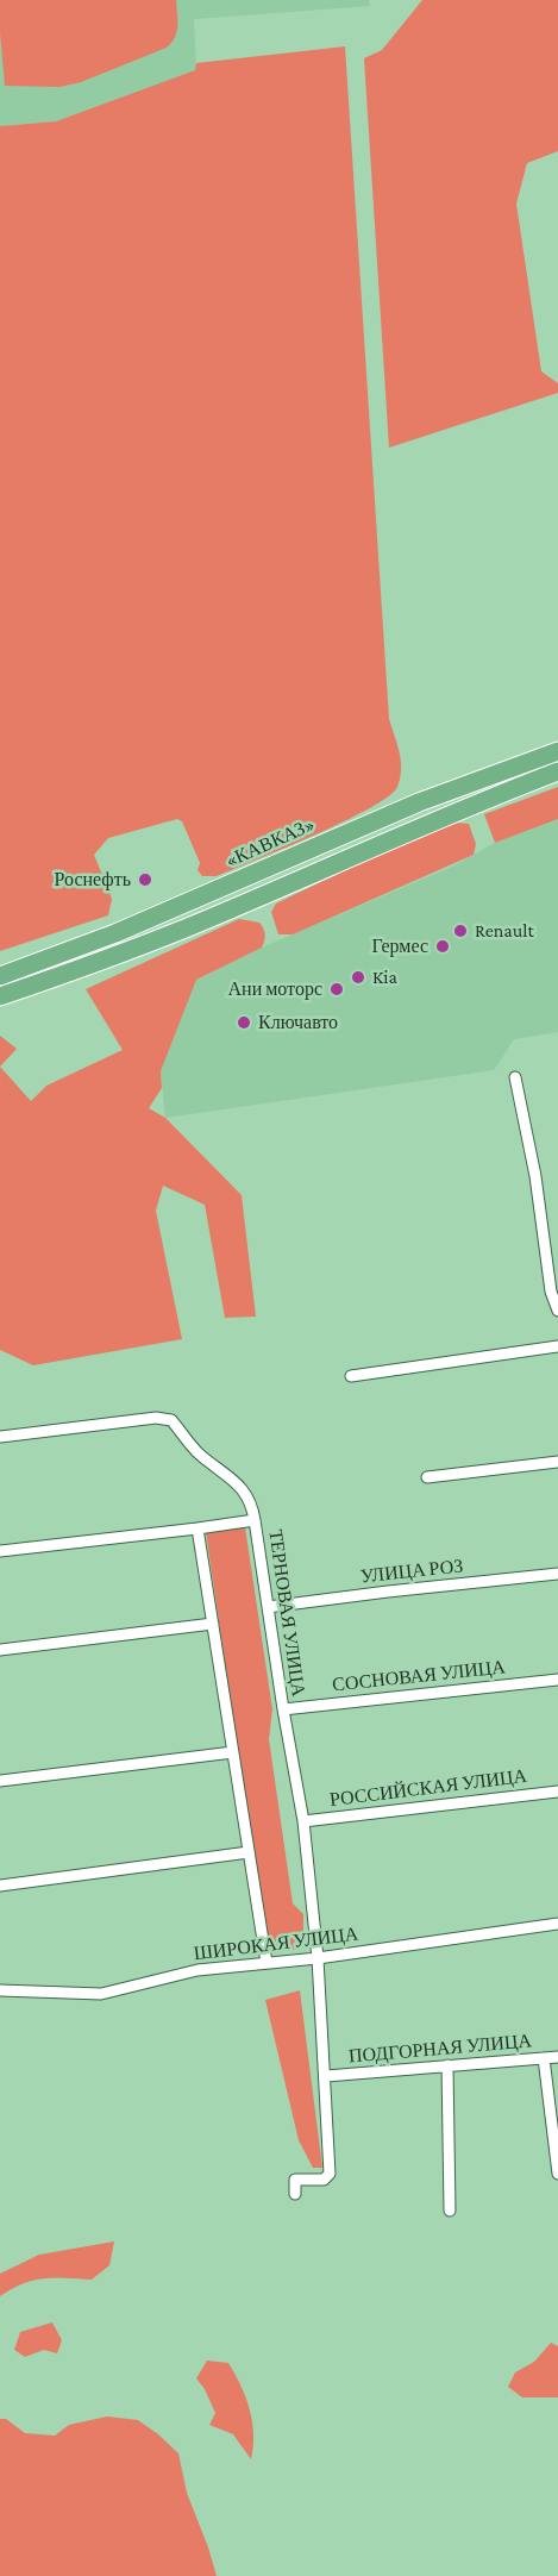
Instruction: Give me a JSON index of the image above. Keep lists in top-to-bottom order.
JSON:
{
  "streets": {
    "highway": ["«КАВКАЗ»"],
    "street": [
      "УЛИЦА РОЗ",
      "ТЕРНОВАЯ УЛИЦА",
      "СОСНОВАЯ УЛИЦА",
      "РОССИЙСКАЯ УЛИЦА",
      "ШИРОКАЯ УЛИЦА",
      "ПОДГОРНАЯ УЛИЦА"
    ]
  },
  "crossings": [
    ["УЛИЦА РОЗ", "ТЕРНОВАЯ УЛИЦА"],
    ["ТЕРНОВАЯ УЛИЦА", "СОСНОВАЯ УЛИЦА"],
    ["ТЕРНОВАЯ УЛИЦА", "РОССИЙСКАЯ УЛИЦА"],
    ["ТЕРНОВАЯ УЛИЦА", "ШИРОКАЯ УЛИЦА"],
    ["ТЕРНОВАЯ УЛИЦА", "ПОДГОРНАЯ УЛИЦА"]
  ],
  "places": [
    "Роснефть",
    "Renault",
    "Гермес",
    "Kia",
    "Ани моторс",
    "Ключавто"
  ]
}
